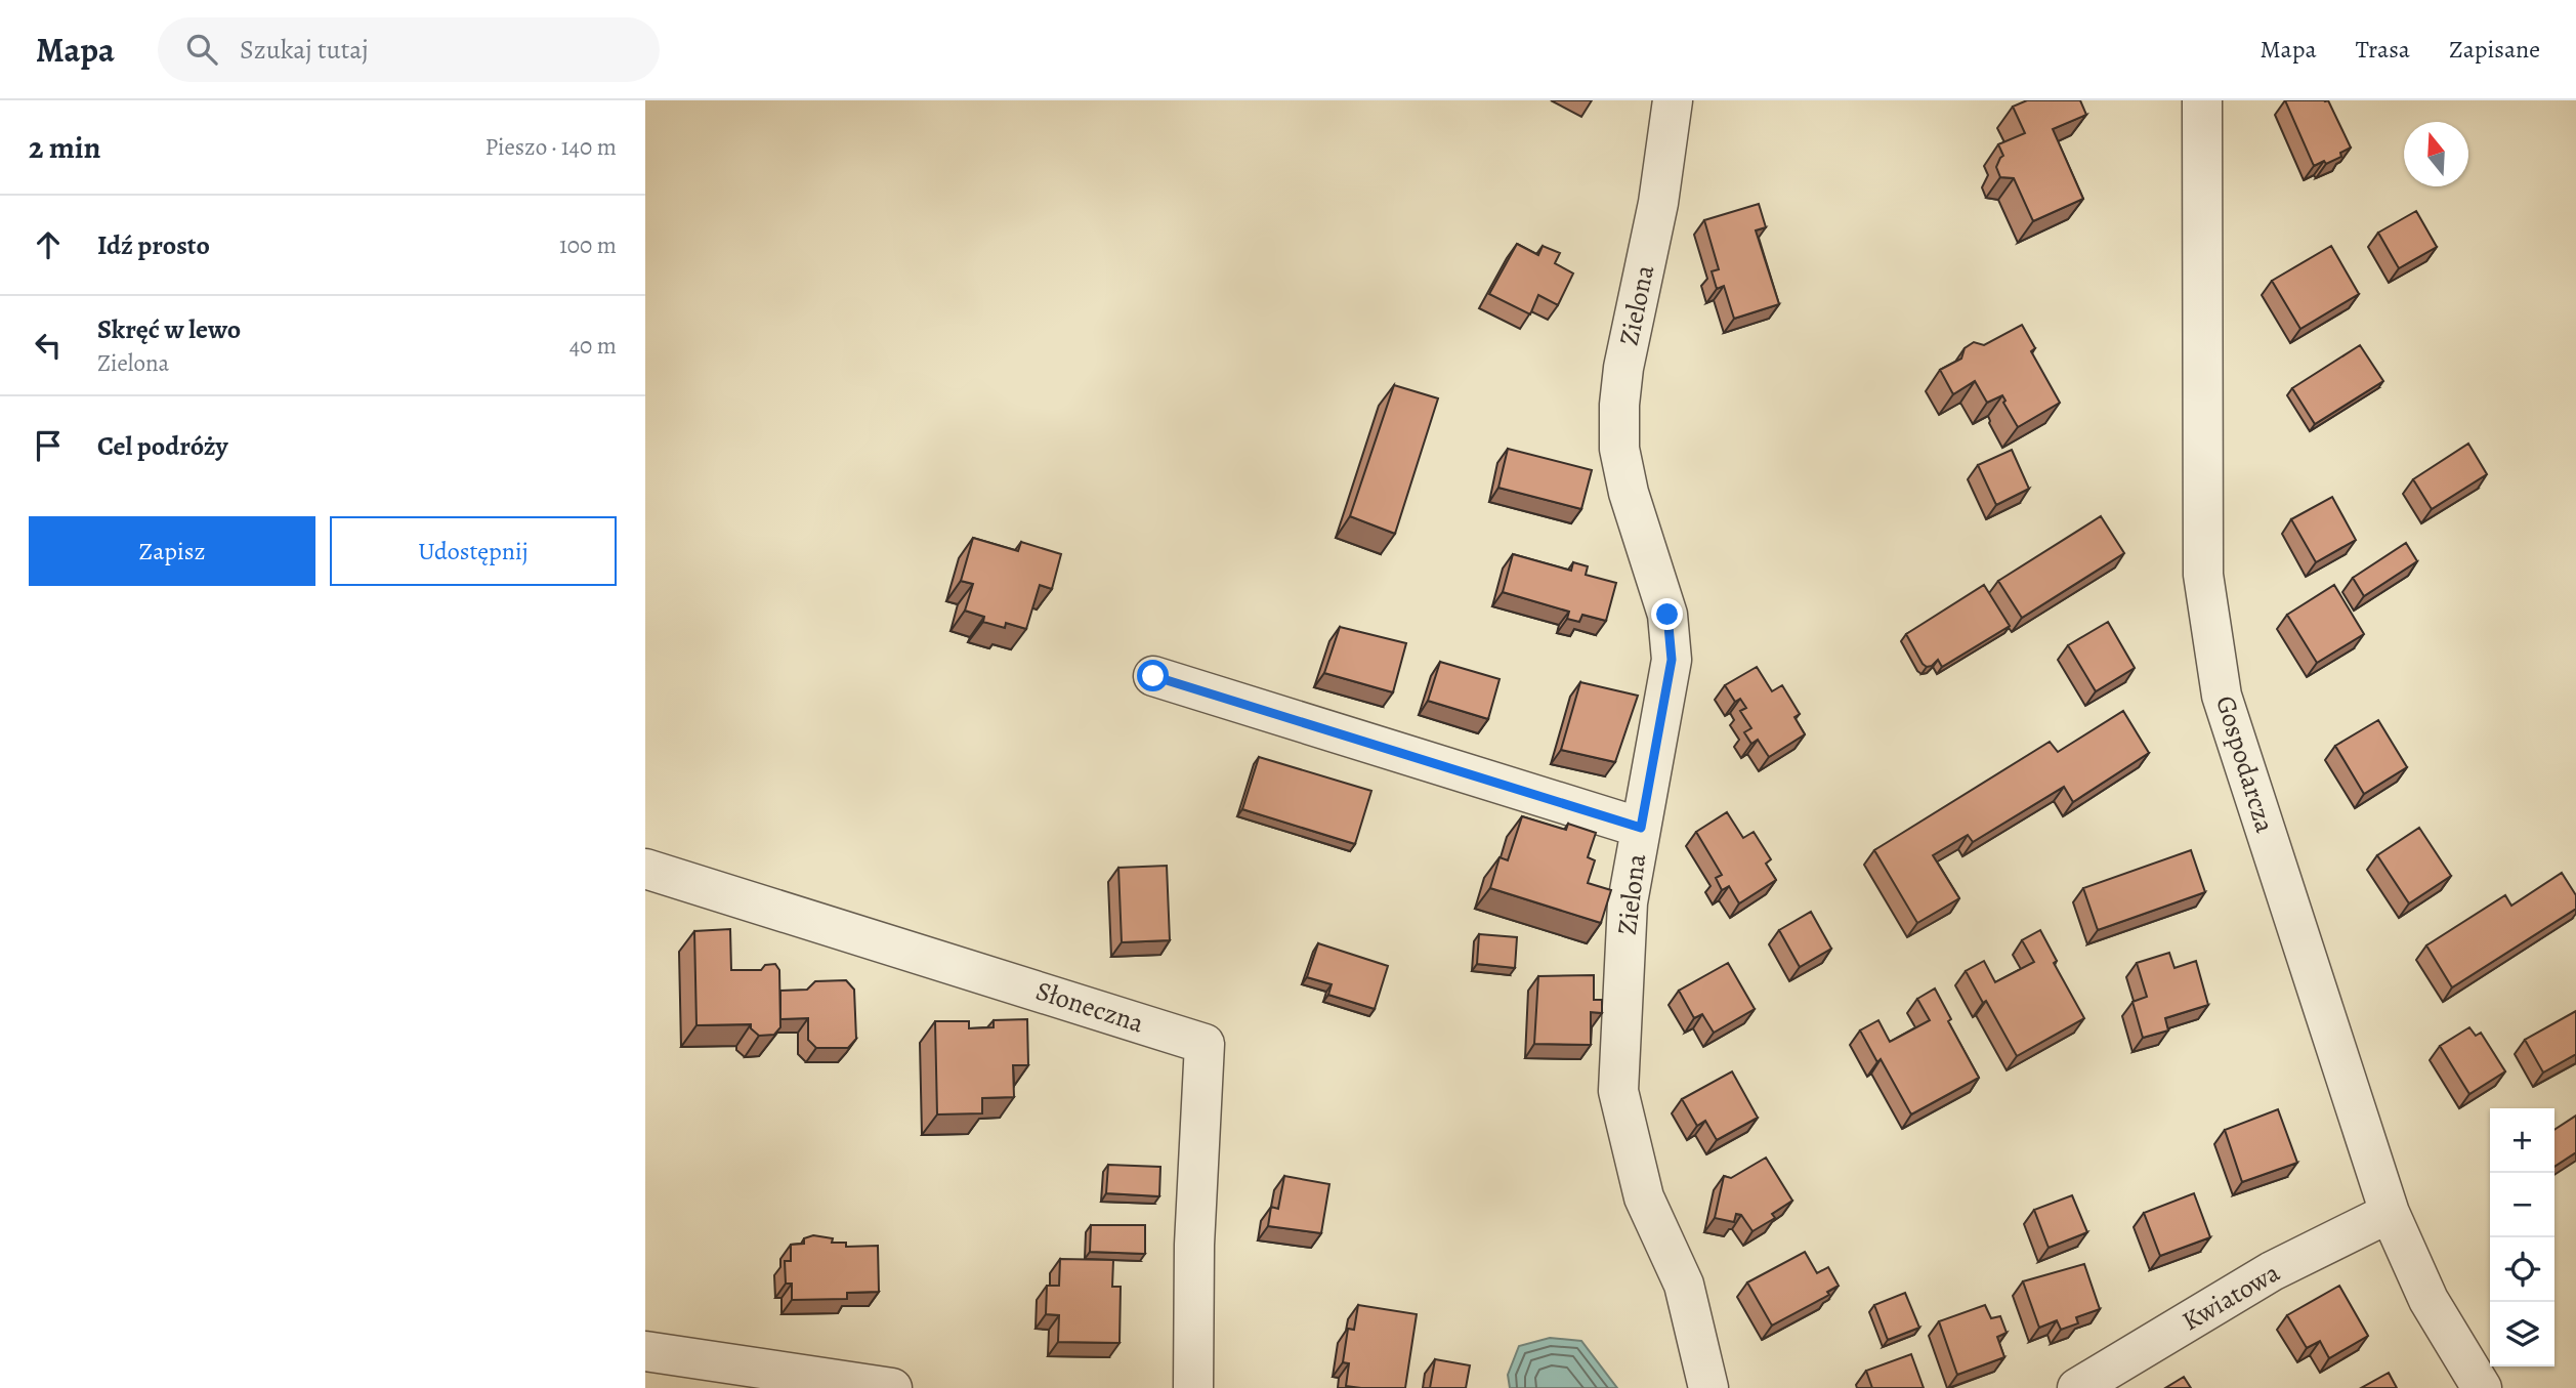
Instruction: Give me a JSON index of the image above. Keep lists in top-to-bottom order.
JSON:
{
  "streets": {
    "street": [
      "Zielona",
      "Gospodarcza",
      "Słoneczna",
      "Kwiatowa"
    ]
  },
  "crossings": [
    ["Gospodarcza", "Kwiatowa"]
  ],
  "north": "top",
  "page": {
    "header": "Mapa",
    "search": "Szukaj tutaj",
    "nav": ["Mapa", "Trasa", "Zapisane"],
    "heading": ["2 min", "Pieszo · 140 m"],
    "list": [
      ["Idź prosto", "100 m"],
      ["Skręć w lewo", "Zielona", "40 m"],
      "Cel podróży"
    ],
    "buttons": ["Zapisz", "Udostępnij"],
    "map_buttons": ["+", "−"]
  }
}
